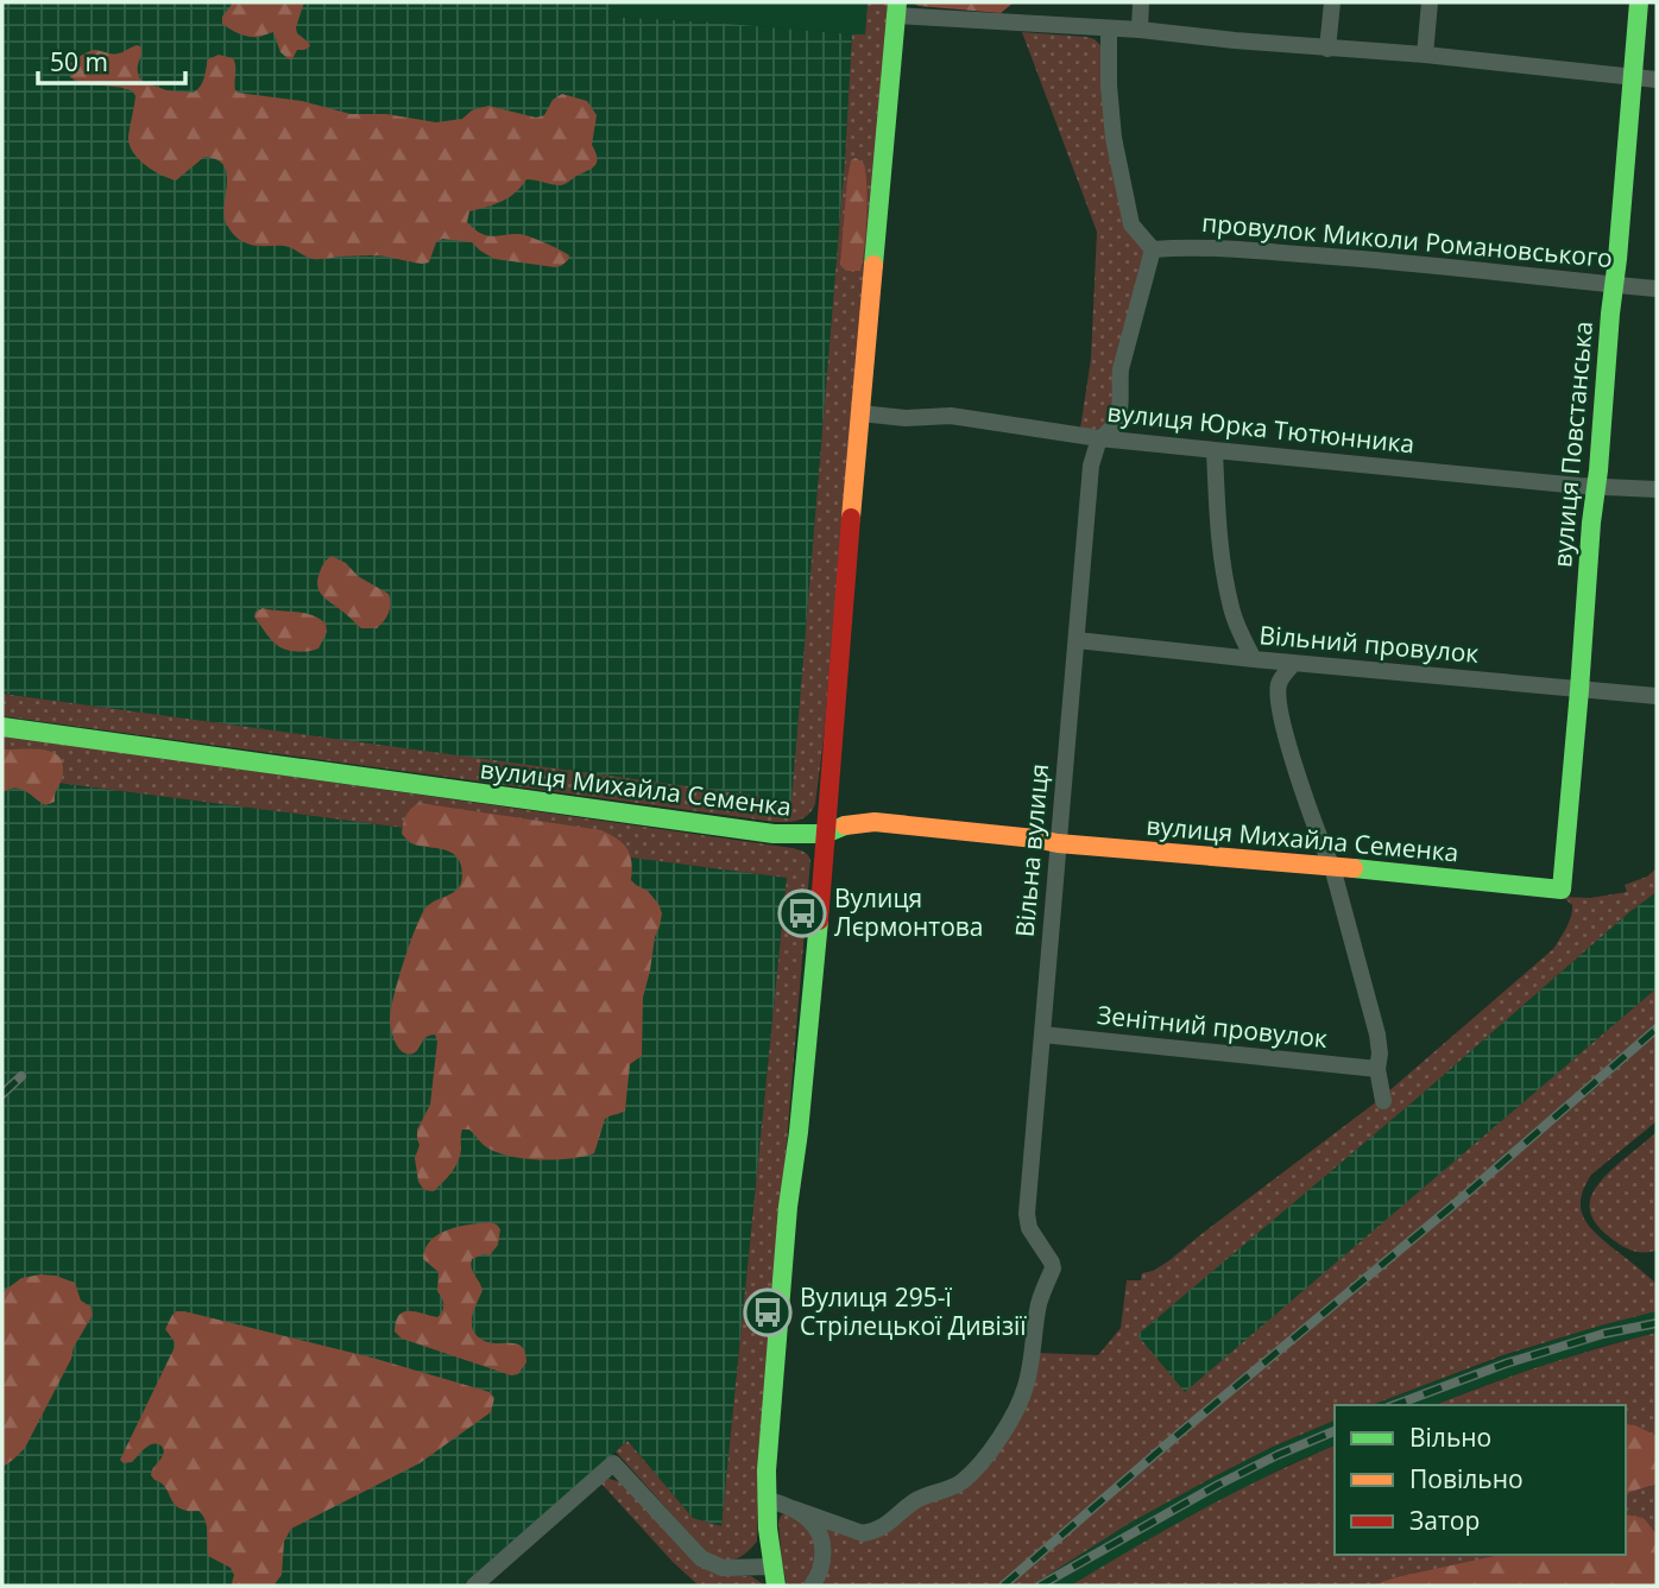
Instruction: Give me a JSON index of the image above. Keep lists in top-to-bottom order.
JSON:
{
  "streets": {
    "street": [
      "провулок Миколи Романовського",
      "вулиця Юрка Тютюнника",
      "вулиця Повстанська",
      "Вільний провулок",
      "вулиця Михайла Семенка",
      "Вільна вулиця",
      "Зенітний провулок"
    ]
  },
  "crossings": [
    ["провулок Миколи Романовського", "вулиця Повстанська"],
    ["провулок Миколи Романовського", "Вільна вулиця"],
    ["вулиця Юрка Тютюнника", "вулиця Повстанська"],
    ["вулиця Юрка Тютюнника", "Вільна вулиця"],
    ["вулиця Повстанська", "Вільний провулок"],
    ["вулиця Повстанська", "вулиця Михайла Семенка"],
    ["Вільний провулок", "Вільна вулиця"],
    ["вулиця Михайла Семенка", "Вільна вулиця"],
    ["Вільна вулиця", "Зенітний провулок"]
  ],
  "places": {
    "bus stop": ["Вулиця Лєрмонтова", "Вулиця 295-ї Стрілецької Дивізії"]
  },
  "legend": ["Вільно", "Повільно", "Затор"],
  "scale_bar": "50 m"
}
